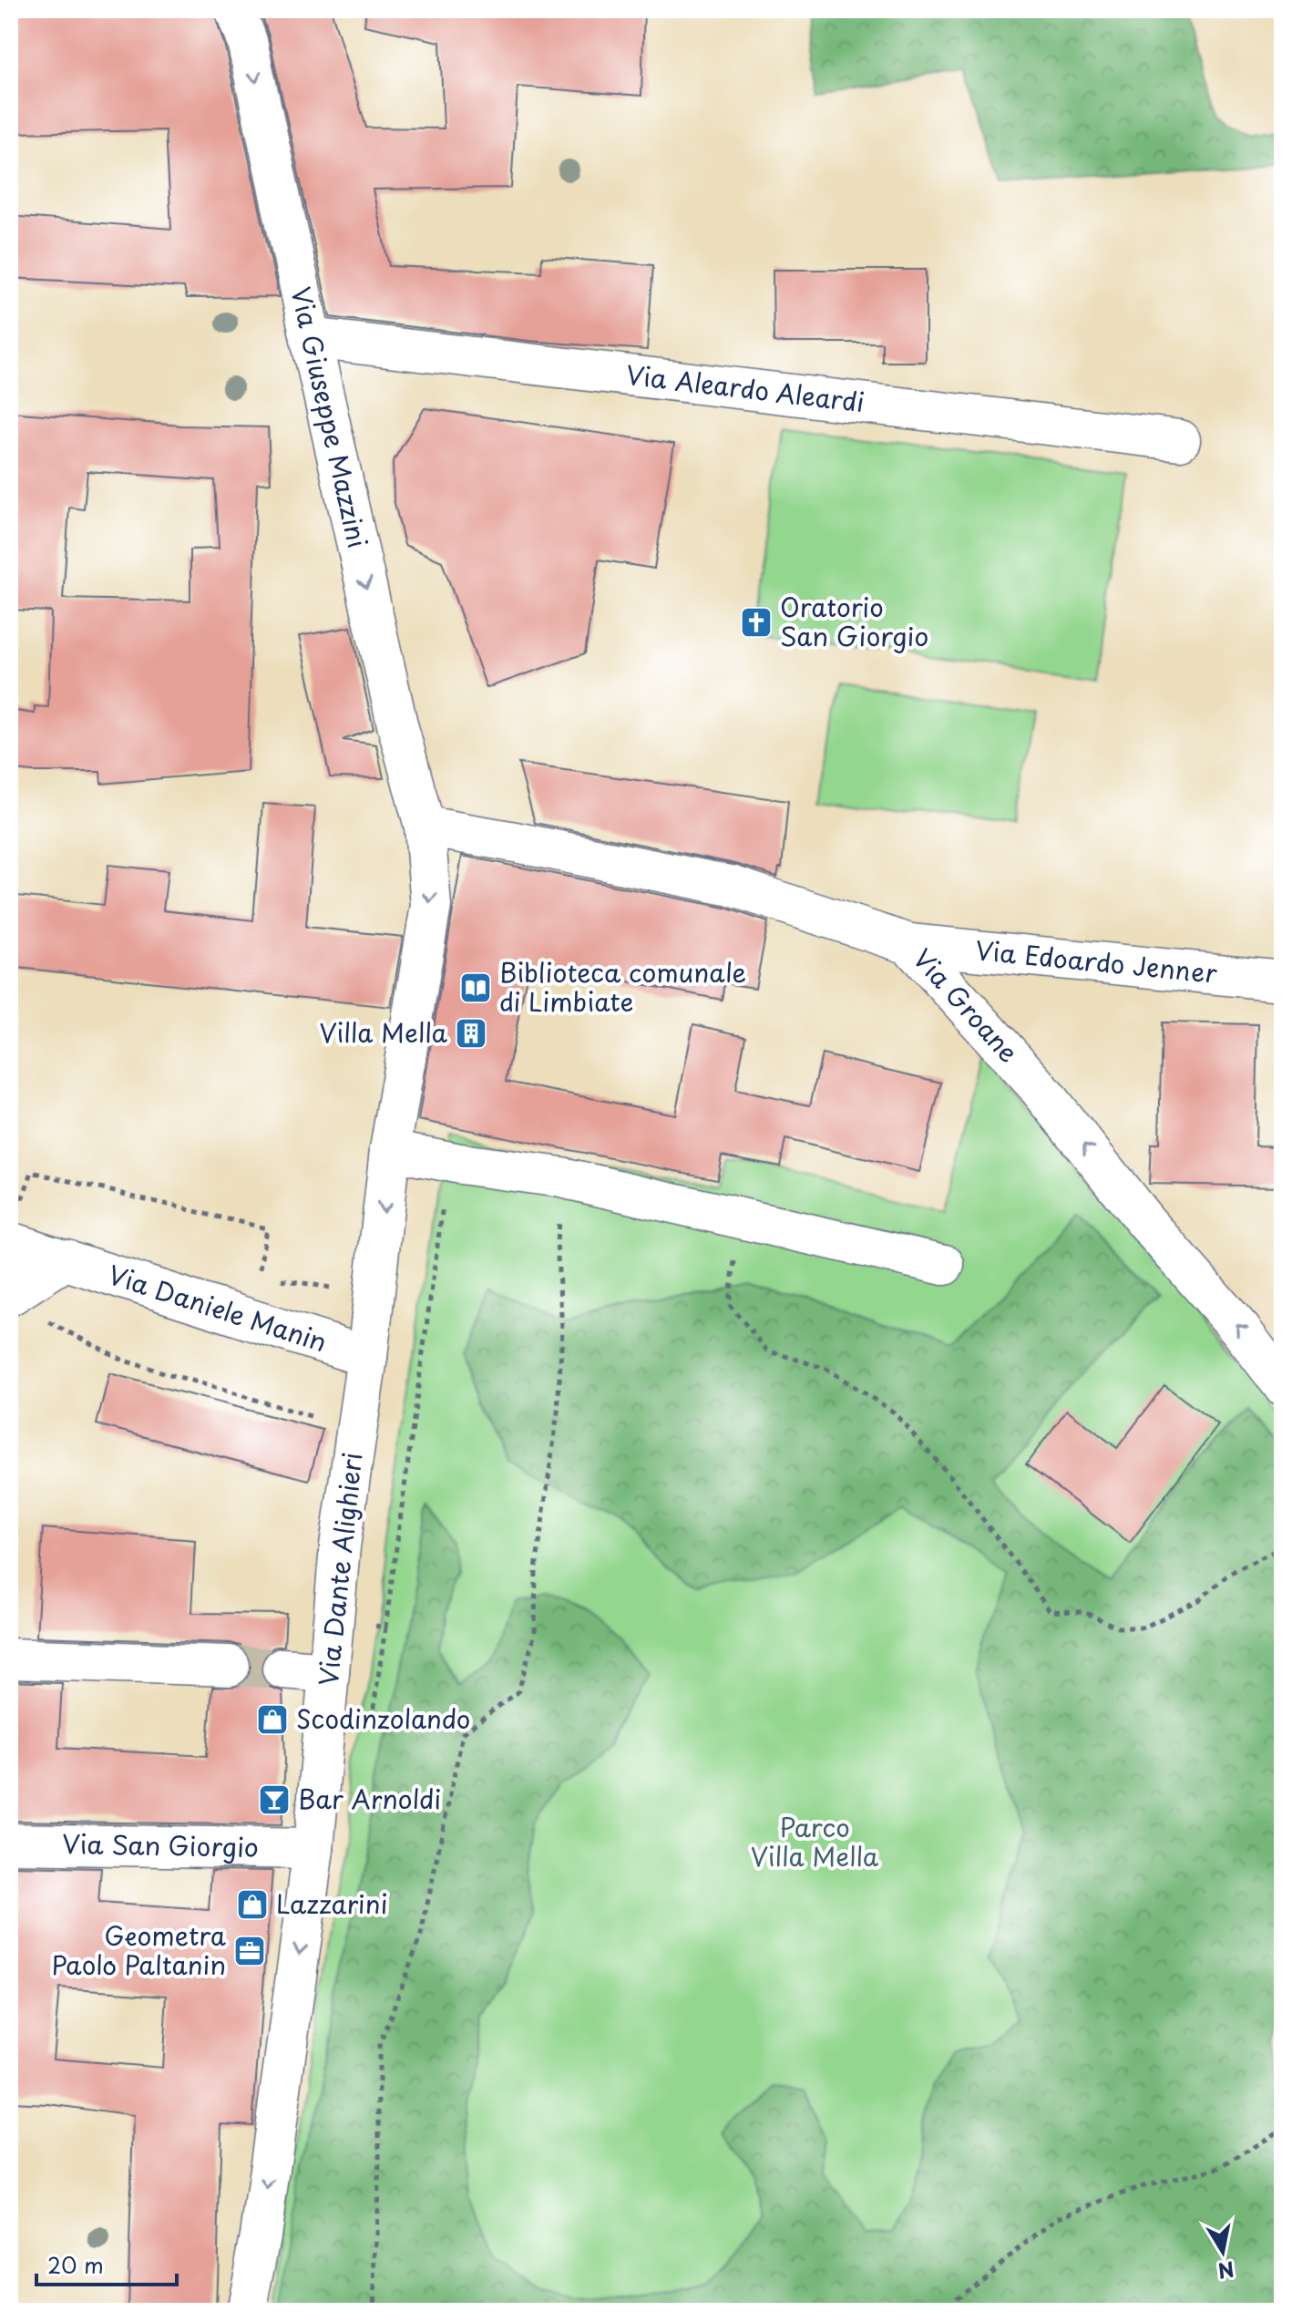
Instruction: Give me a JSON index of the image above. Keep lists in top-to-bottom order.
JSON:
{
  "streets": {
    "street": [
      "Via Aleardo Aleardi",
      "Via Giuseppe Mazzini",
      "Via Edoardo Jenner",
      "Via Groane",
      "Via Daniele Manin",
      "Via Dante Alighieri",
      "Via San Giorgio"
    ]
  },
  "crossings": [
    ["Via Aleardo Aleardi", "Via Giuseppe Mazzini"],
    ["Via Giuseppe Mazzini", "Via Groane"],
    ["Via Giuseppe Mazzini", "Via Dante Alighieri"],
    ["Via Edoardo Jenner", "Via Groane"],
    ["Via Groane", "Via Dante Alighieri"],
    ["Via Daniele Manin", "Via Dante Alighieri"],
    ["Via Dante Alighieri", "Via San Giorgio"]
  ],
  "one_way": ["Via Giuseppe Mazzini", "Via Groane", "Via Dante Alighieri"],
  "parks": ["Parco Villa Mella"],
  "places": {
    "church": ["Oratorio San Giorgio"],
    "library": ["Biblioteca comunale di Limbiate"],
    "building": ["Villa Mella"],
    "shop": ["Scodinzolando", "Lazzarini"],
    "bar": ["Bar Arnoldi"],
    "office": ["Geometra Paolo Paltanin"]
  },
  "scale_bar": "20 m",
  "north": "bottom"
}
